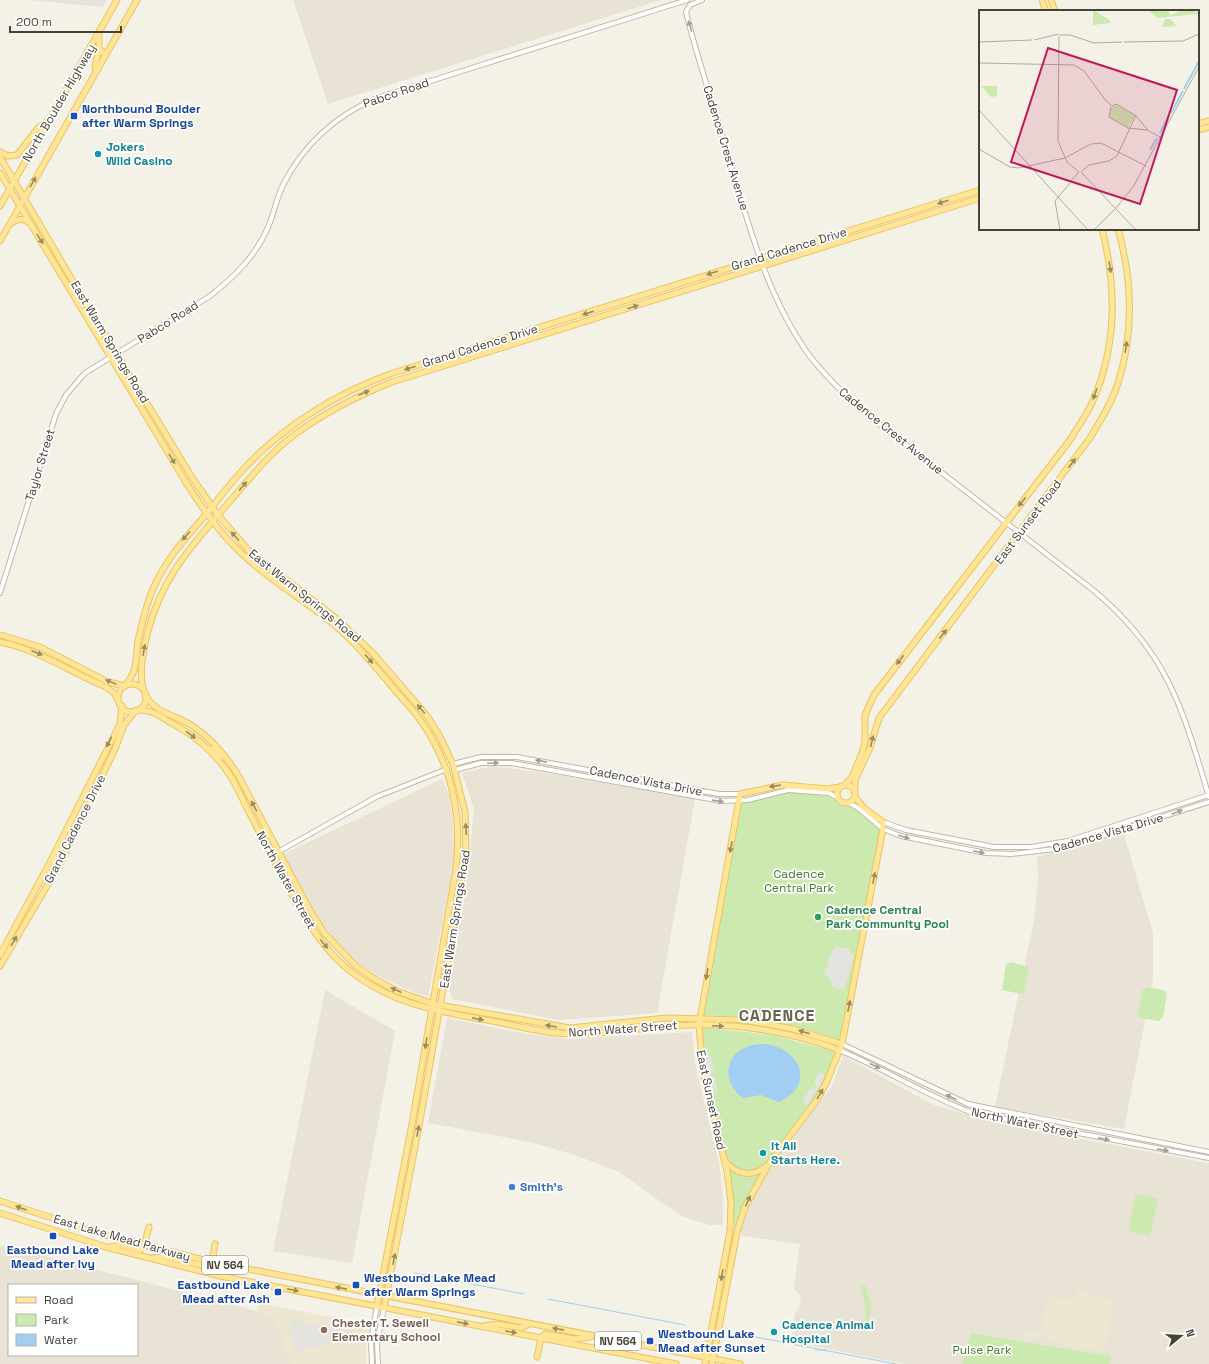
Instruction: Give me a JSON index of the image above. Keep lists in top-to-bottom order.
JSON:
{
  "streets": {
    "main road": [
      "North Boulder Highway",
      "Grand Cadence Drive",
      "East Warm Springs Road",
      "East Sunset Road",
      "Cadence Vista Drive",
      "North Water Street",
      "East Lake Mead Parkway",
      "NV 564"
    ],
    "street": ["Pabco Road", "Cadence Crest Avenue", "Taylor Street"]
  },
  "crossings": [
    ["Pabco Road", "East Warm Springs Road"],
    ["Pabco Road", "Taylor Street"],
    ["North Boulder Highway", "East Warm Springs Road"],
    ["Cadence Crest Avenue", "Grand Cadence Drive"],
    ["Cadence Crest Avenue", "East Sunset Road"],
    ["Cadence Crest Avenue", "Cadence Vista Drive"],
    ["Grand Cadence Drive", "East Warm Springs Road"],
    ["Grand Cadence Drive", "North Water Street"],
    ["East Warm Springs Road", "Taylor Street"],
    ["East Warm Springs Road", "Cadence Vista Drive"],
    ["East Warm Springs Road", "North Water Street"],
    ["East Warm Springs Road", "East Lake Mead Parkway"],
    ["East Sunset Road", "Cadence Vista Drive"],
    ["East Sunset Road", "North Water Street"],
    ["East Sunset Road", "East Lake Mead Parkway"]
  ],
  "districts": ["CADENCE"],
  "parks": ["Cadence Central Park", "Pulse Park"],
  "places": {
    "transit": [
      "Northbound Boulder after Warm Springs",
      "Eastbound Lake Mead after Ivy",
      "Westbound Lake Mead after Warm Springs",
      "Eastbound Lake Mead after Ash",
      "Westbound Lake Mead after Sunset"
    ],
    "other": [
      "Jokers Wild Casino",
      "Cadence Central Park Community Pool",
      "It All Starts Here.",
      "Smith's",
      "Chester T. Sewell Elementary School",
      "Cadence Animal Hospital"
    ]
  },
  "legend": ["Road", "Park", "Water"],
  "scale_bar": "200 m",
  "north": "right"
}
